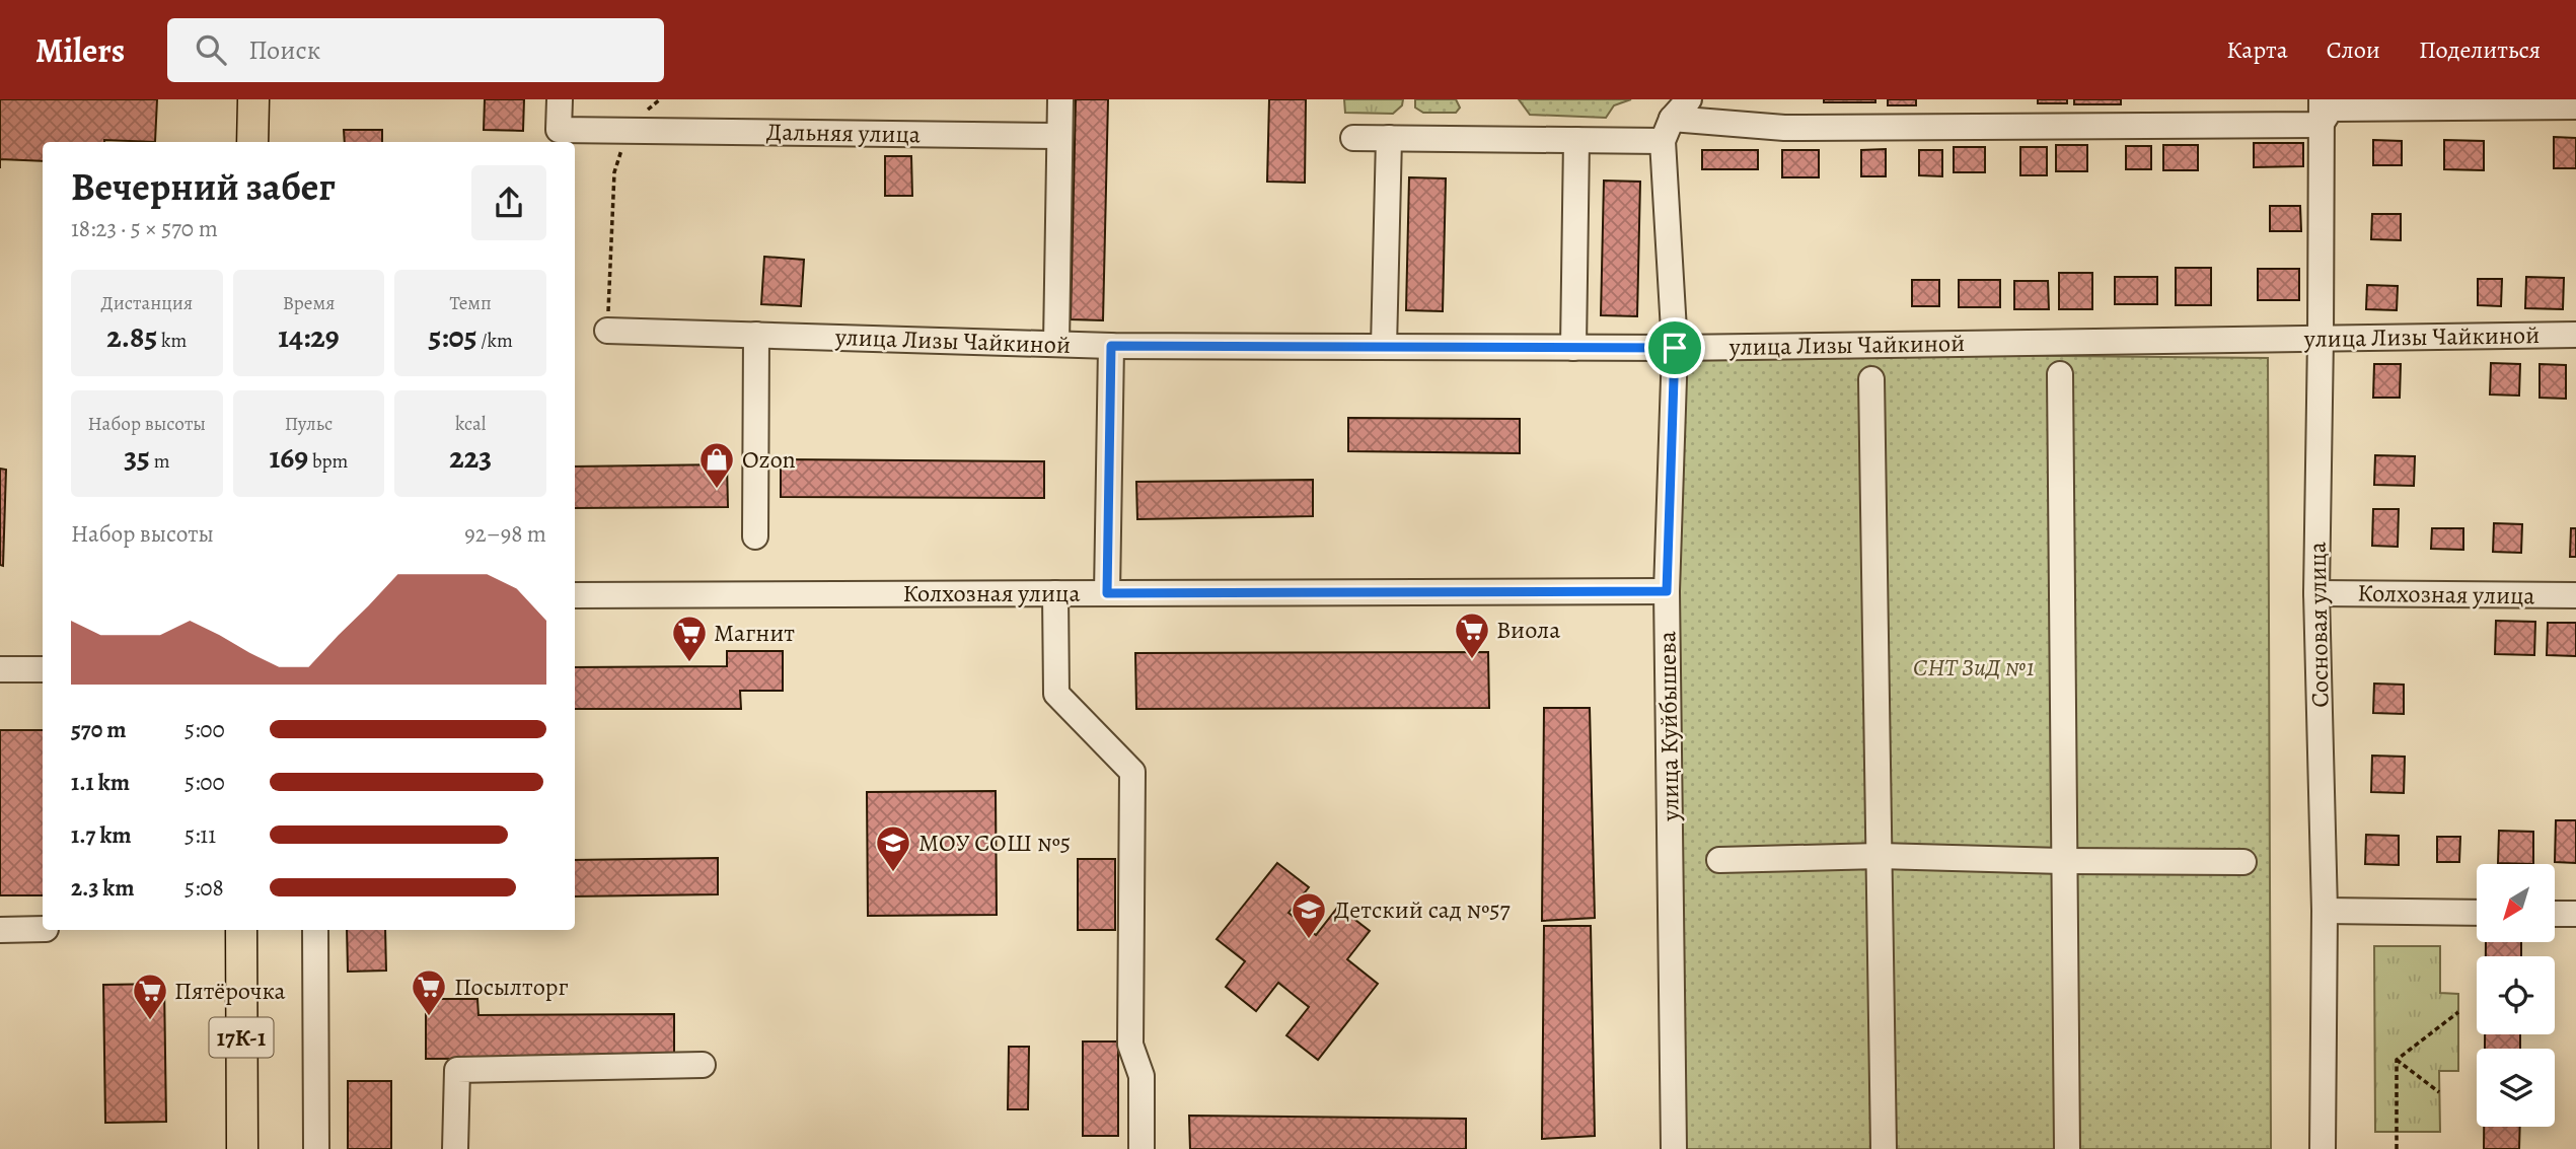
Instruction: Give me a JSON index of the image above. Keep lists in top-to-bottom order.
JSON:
{
  "streets": {
    "main road": ["17К-1"],
    "street": [
      "Дальняя улица",
      "улица Лизы Чайкиной",
      "Колхозная улица",
      "Сосновая улица",
      "улица Куйбышева"
    ]
  },
  "crossings": [
    ["улица Лизы Чайкиной", "Сосновая улица"],
    ["улица Лизы Чайкиной", "улица Куйбышева"],
    ["Колхозная улица", "Сосновая улица"],
    ["Колхозная улица", "улица Куйбышева"]
  ],
  "parks": ["СНТ ЗиД №1"],
  "places": {
    "shop": ["Ozon"],
    "supermarket": [
      "Виола",
      "Магнит",
      "Посылторг",
      "Пятёрочка"
    ],
    "school or university": ["МОУ СОШ №5", "Детский сад №57"]
  },
  "north": "bottom left",
  "page": {
    "header": "Milers",
    "search": "Поиск",
    "nav": ["Карта", "Слои", "Поделиться"],
    "heading": ["Вечерний забег", "18:23 · 5 × 570 m"],
    "stats": [
      ["Дистанция", "2.85 km"],
      ["Время", "14:29"],
      ["Темп", "5:05 /km"],
      ["Набор высоты", "35 m"],
      ["Пульс", "169 bpm"],
      ["kcal", "223"]
    ],
    "chart": ["Набор высоты", "92–98 m"],
    "list": [
      {
        "name": "570 m",
        "note": "5:00"
      },
      {
        "name": "1.1 km",
        "note": "5:00"
      },
      {
        "name": "1.7 km",
        "note": "5:11"
      },
      {
        "name": "2.3 km",
        "note": "5:08"
      }
    ]
  }
}
